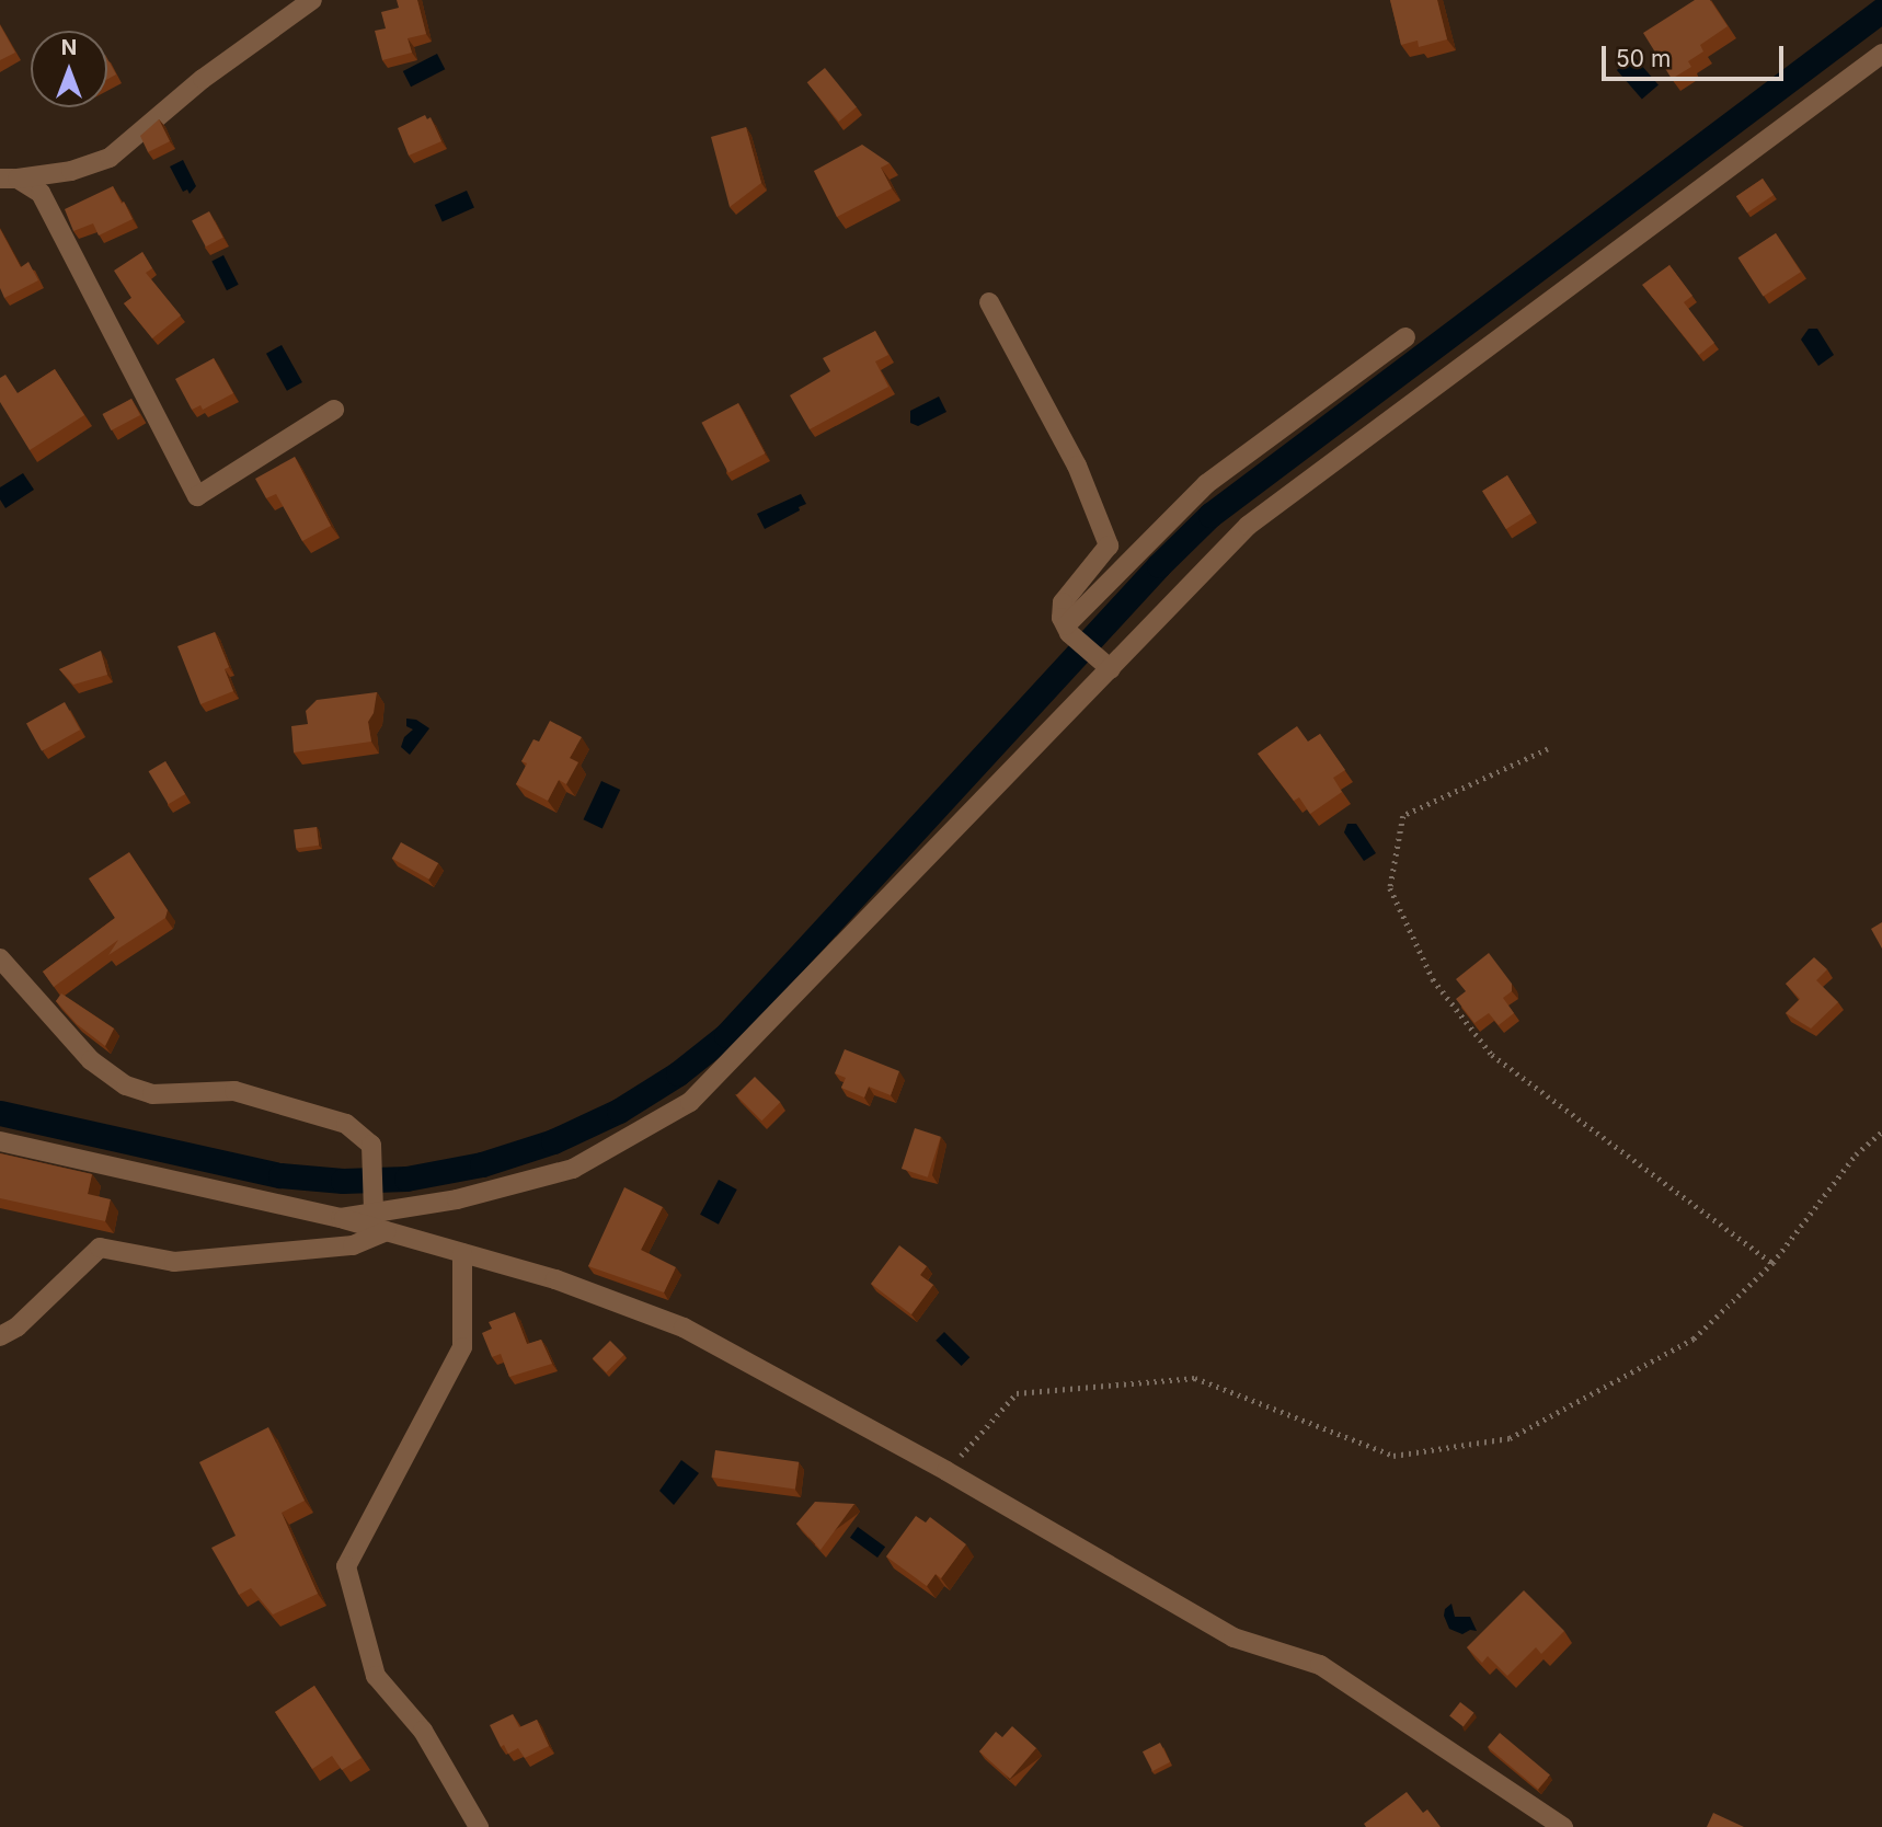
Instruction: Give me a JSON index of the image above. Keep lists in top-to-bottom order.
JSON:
{
  "scale_bar": "50 m",
  "north": "top"
}
